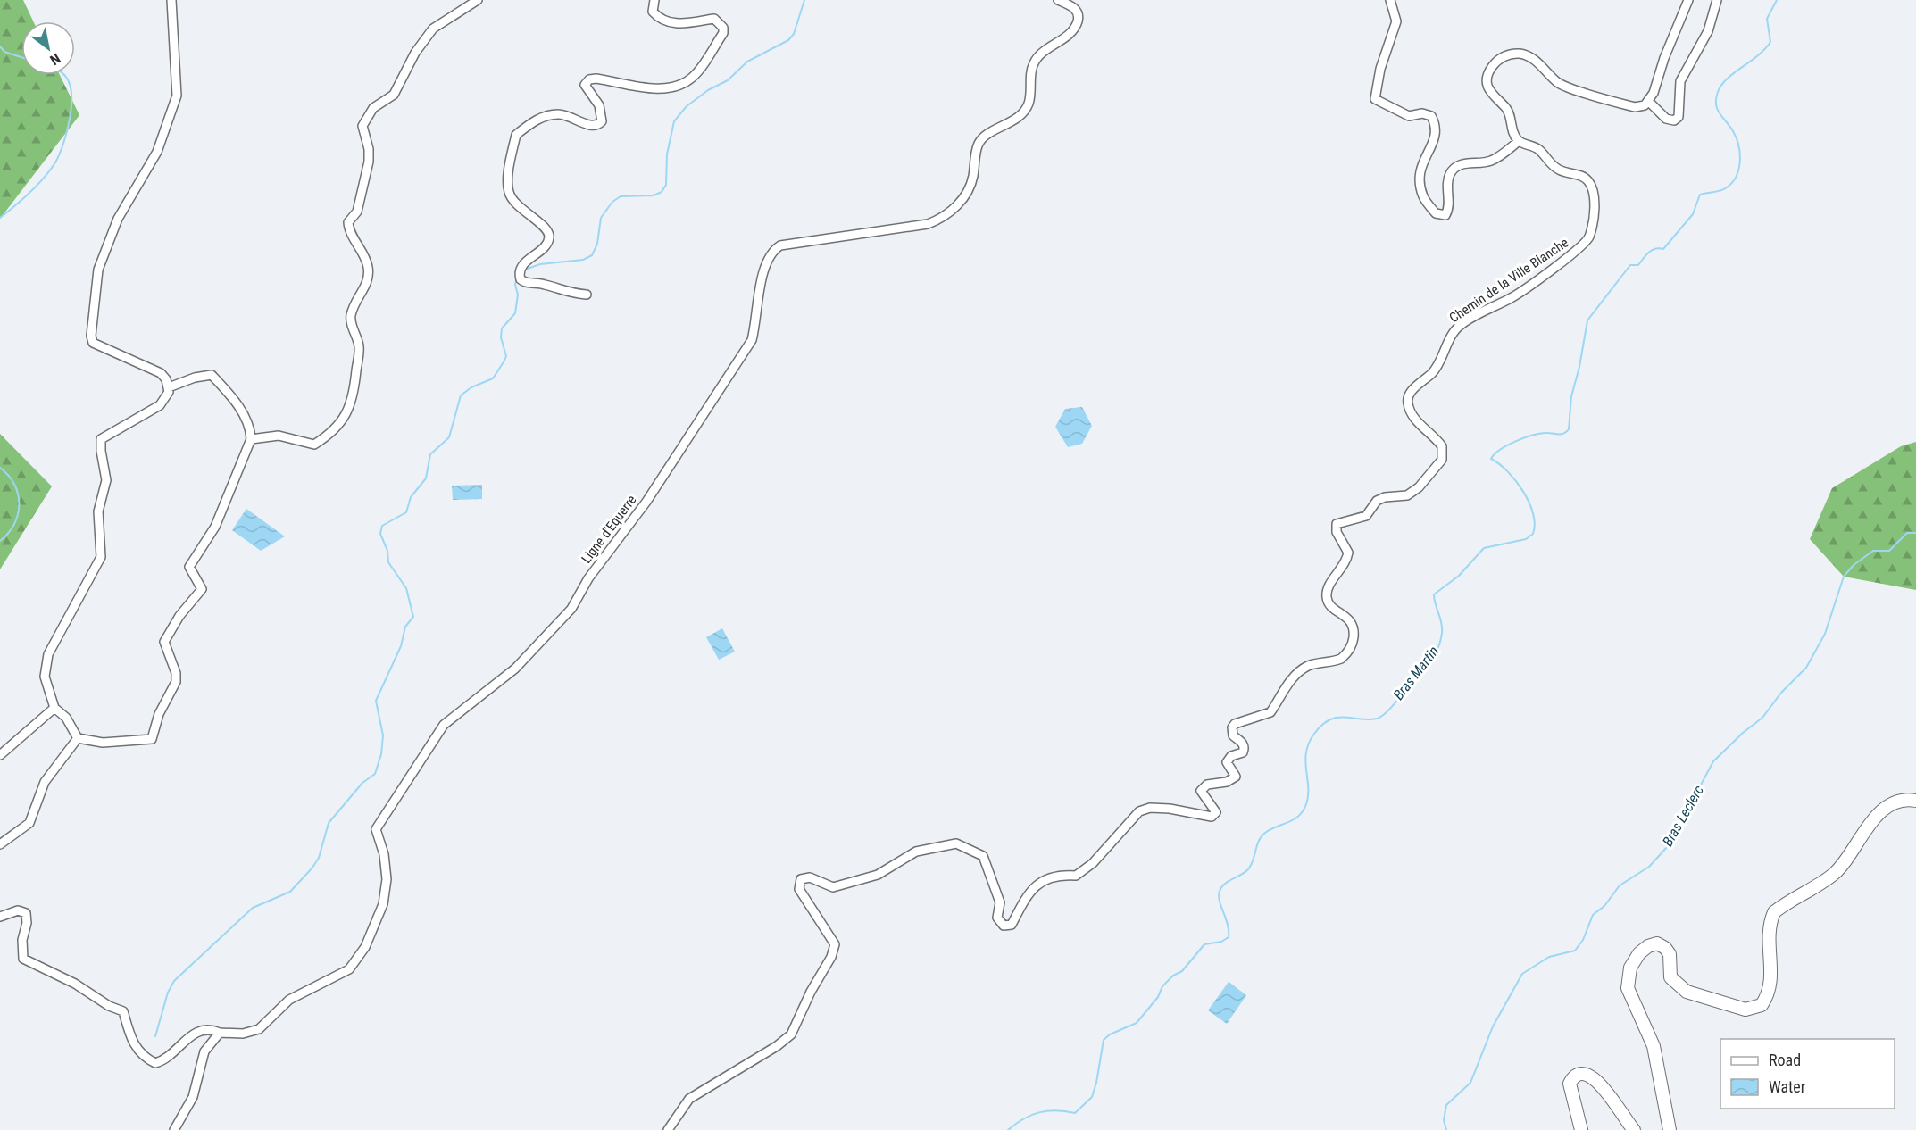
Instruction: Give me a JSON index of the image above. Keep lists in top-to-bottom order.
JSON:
{
  "streets": {
    "street": ["Chemin de la Ville Blanche", "Ligne d'Equerre"]
  },
  "water": ["Bras Martin", "Bras Leclerc"],
  "legend": ["Road", "Water"],
  "north": "bottom right"
}
